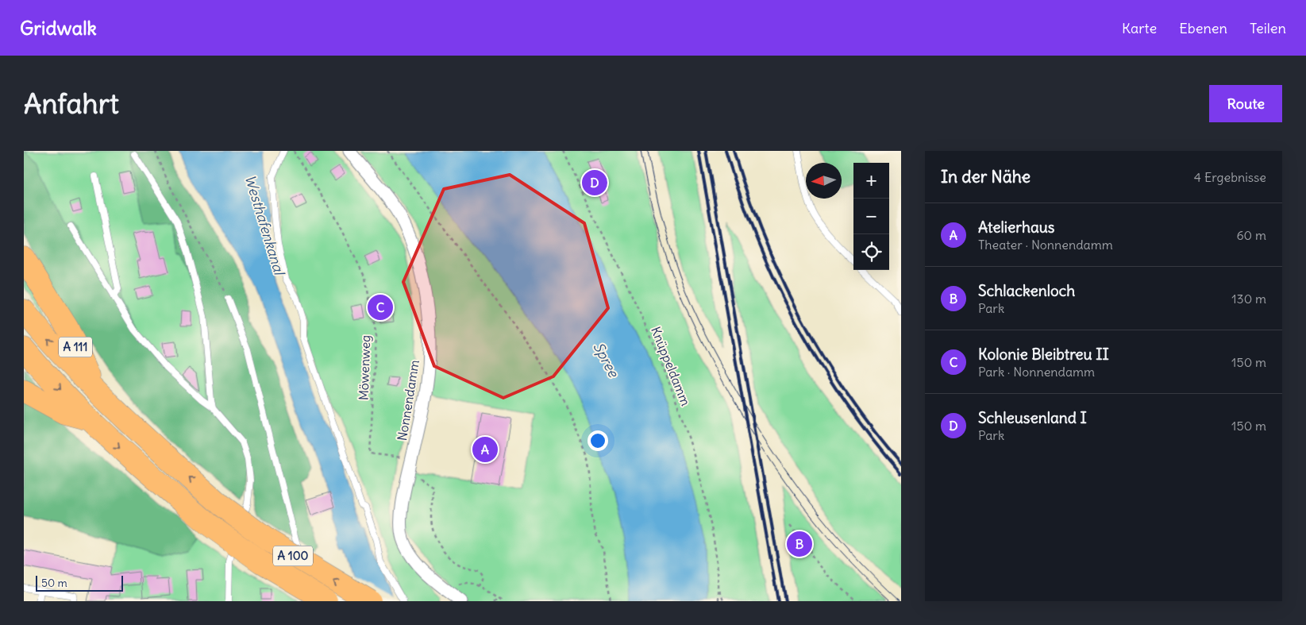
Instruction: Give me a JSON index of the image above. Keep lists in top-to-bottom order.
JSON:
{
  "streets": {
    "highway": ["A 111", "A 100"],
    "street": ["Nonnendamm"],
    "path": ["Knüppeldamm", "Möwenweg"]
  },
  "crossings": [
    ["A 111", "A 100"],
    ["Möwenweg", "Nonnendamm"]
  ],
  "water": ["Westhafenkanal", "Spree"],
  "scale_bar": "50 m",
  "north": "left",
  "page": {
    "header": "Gridwalk",
    "nav": ["Karte", "Ebenen", "Teilen"],
    "buttons": "Route",
    "title": "Anfahrt",
    "heading": ["In der Nähe", "4 Ergebnisse"],
    "map_buttons": ["+", "−"],
    "pins": [
      "D",
      "C",
      "A",
      "B"
    ],
    "list": [
      {
        "mark": "A",
        "name": "Atelierhaus",
        "note": "Theater · Nonnendamm",
        "value": "60 m"
      },
      {
        "mark": "B",
        "name": "Schlackenloch",
        "note": "Park",
        "value": "130 m"
      },
      {
        "mark": "C",
        "name": "Kolonie Bleibtreu II",
        "note": "Park · Nonnendamm",
        "value": "150 m"
      },
      {
        "mark": "D",
        "name": "Schleusenland I",
        "note": "Park",
        "value": "150 m"
      }
    ],
    "scale": "50 m"
  }
}
